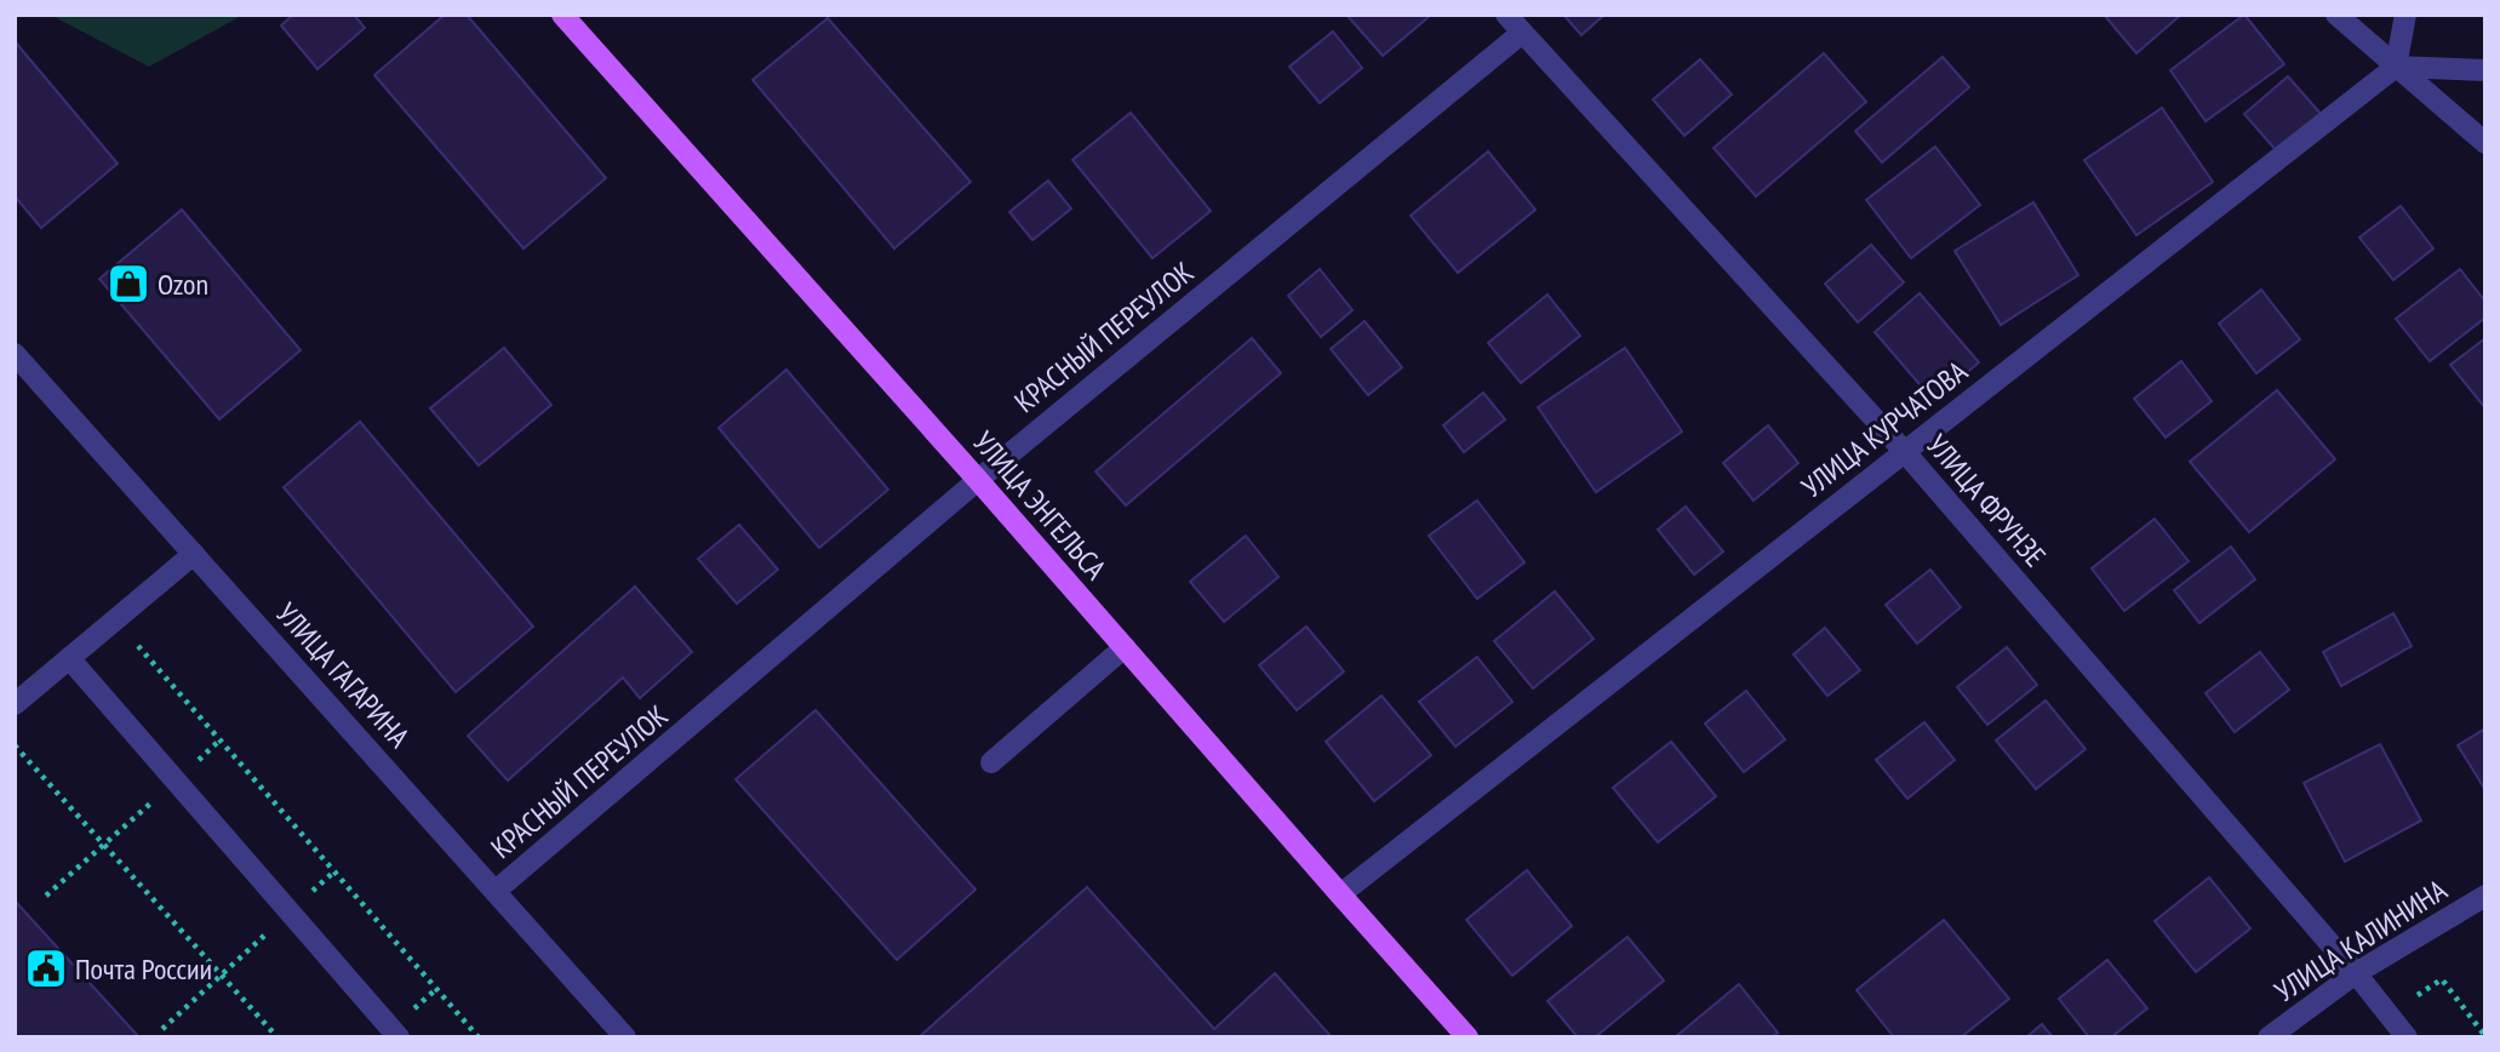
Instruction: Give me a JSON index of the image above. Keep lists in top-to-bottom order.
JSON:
{
  "streets": {
    "main road": ["УЛИЦА ЭНГЕЛЬСА"],
    "street": [
      "КРАСНЫЙ ПЕРЕУЛОК",
      "УЛИЦА КУРЧАТОВА",
      "УЛИЦА ФРУНЗЕ",
      "УЛИЦА ГАГАРИНА",
      "УЛИЦА КАЛИНИНА"
    ]
  },
  "crossings": [
    ["КРАСНЫЙ ПЕРЕУЛОК", "УЛИЦА ФРУНЗЕ"],
    ["КРАСНЫЙ ПЕРЕУЛОК", "УЛИЦА ЭНГЕЛЬСА"],
    ["КРАСНЫЙ ПЕРЕУЛОК", "УЛИЦА ГАГАРИНА"],
    ["УЛИЦА КУРЧАТОВА", "УЛИЦА ФРУНЗЕ"],
    ["УЛИЦА КУРЧАТОВА", "УЛИЦА ЭНГЕЛЬСА"],
    ["УЛИЦА ФРУНЗЕ", "УЛИЦА КАЛИНИНА"]
  ],
  "places": {
    "shop": ["Ozon"],
    "public building": ["Почта России"]
  }
}
